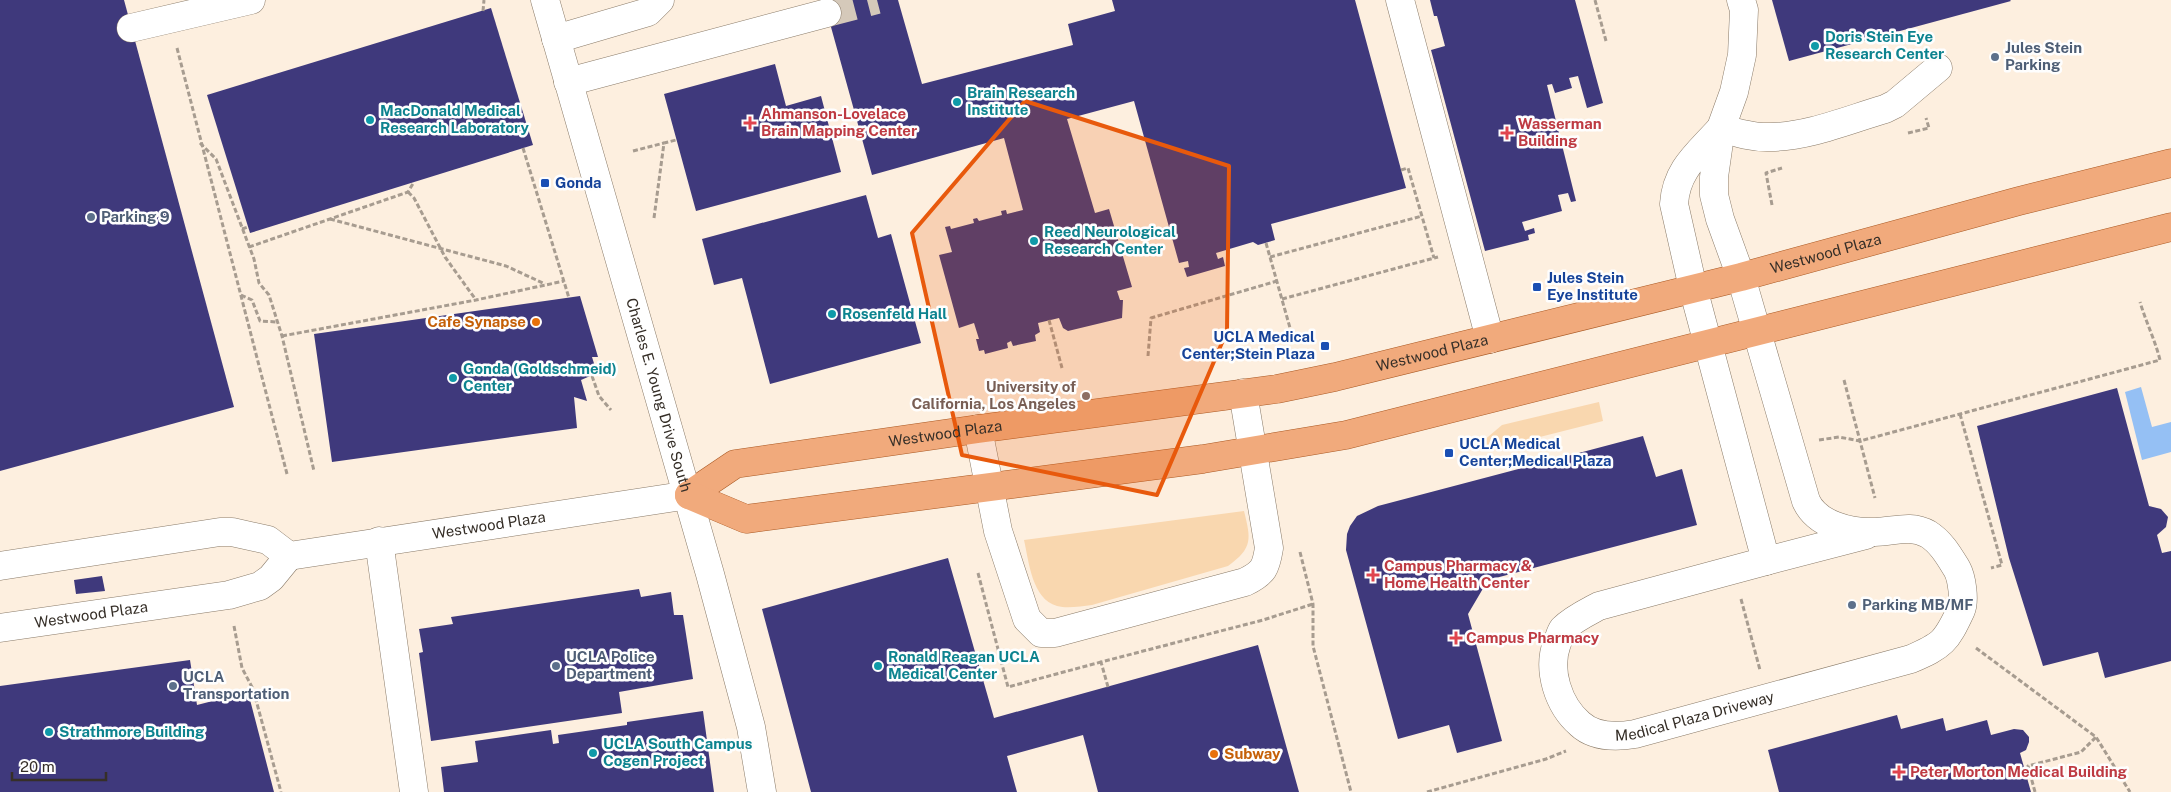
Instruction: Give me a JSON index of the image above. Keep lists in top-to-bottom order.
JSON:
{
  "streets": {
    "main road": ["Westwood Plaza"],
    "street": ["Charles E. Young Drive South", "Medical Plaza Driveway"]
  },
  "crossings": [
    ["Westwood Plaza", "Charles E. Young Drive South"],
    ["Westwood Plaza", "Medical Plaza Driveway"]
  ],
  "places": {
    "other": [
      "Doris Stein Eye Research Center",
      "Jules Stein Parking",
      "Brain Research Institute",
      "MacDonald Medical Research Laboratory",
      "Parking 9",
      "Reed Neurological Research Center",
      "Rosenfeld Hall",
      "Cafe Synapse",
      "Gonda (Goldschmeid) Center",
      "University of California, Los Angeles",
      "Parking MB/MF",
      "UCLA Police Department",
      "Ronald Reagan UCLA Medical Center",
      "UCLA Transportation",
      "Strathmore Building",
      "UCLA South Campus Cogen Project",
      "Subway"
    ],
    "health": [
      "Ahmanson-Lovelace Brain Mapping Center",
      "Wasserman Building",
      "Campus Pharmacy & Home Health Center",
      "Campus Pharmacy",
      "Peter Morton Medical Building"
    ],
    "transit": [
      "Gonda",
      "Jules Stein Eye Institute",
      "UCLA Medical Center;Stein Plaza",
      "UCLA Medical Center;Medical Plaza"
    ]
  },
  "scale_bar": "20 m"
}
